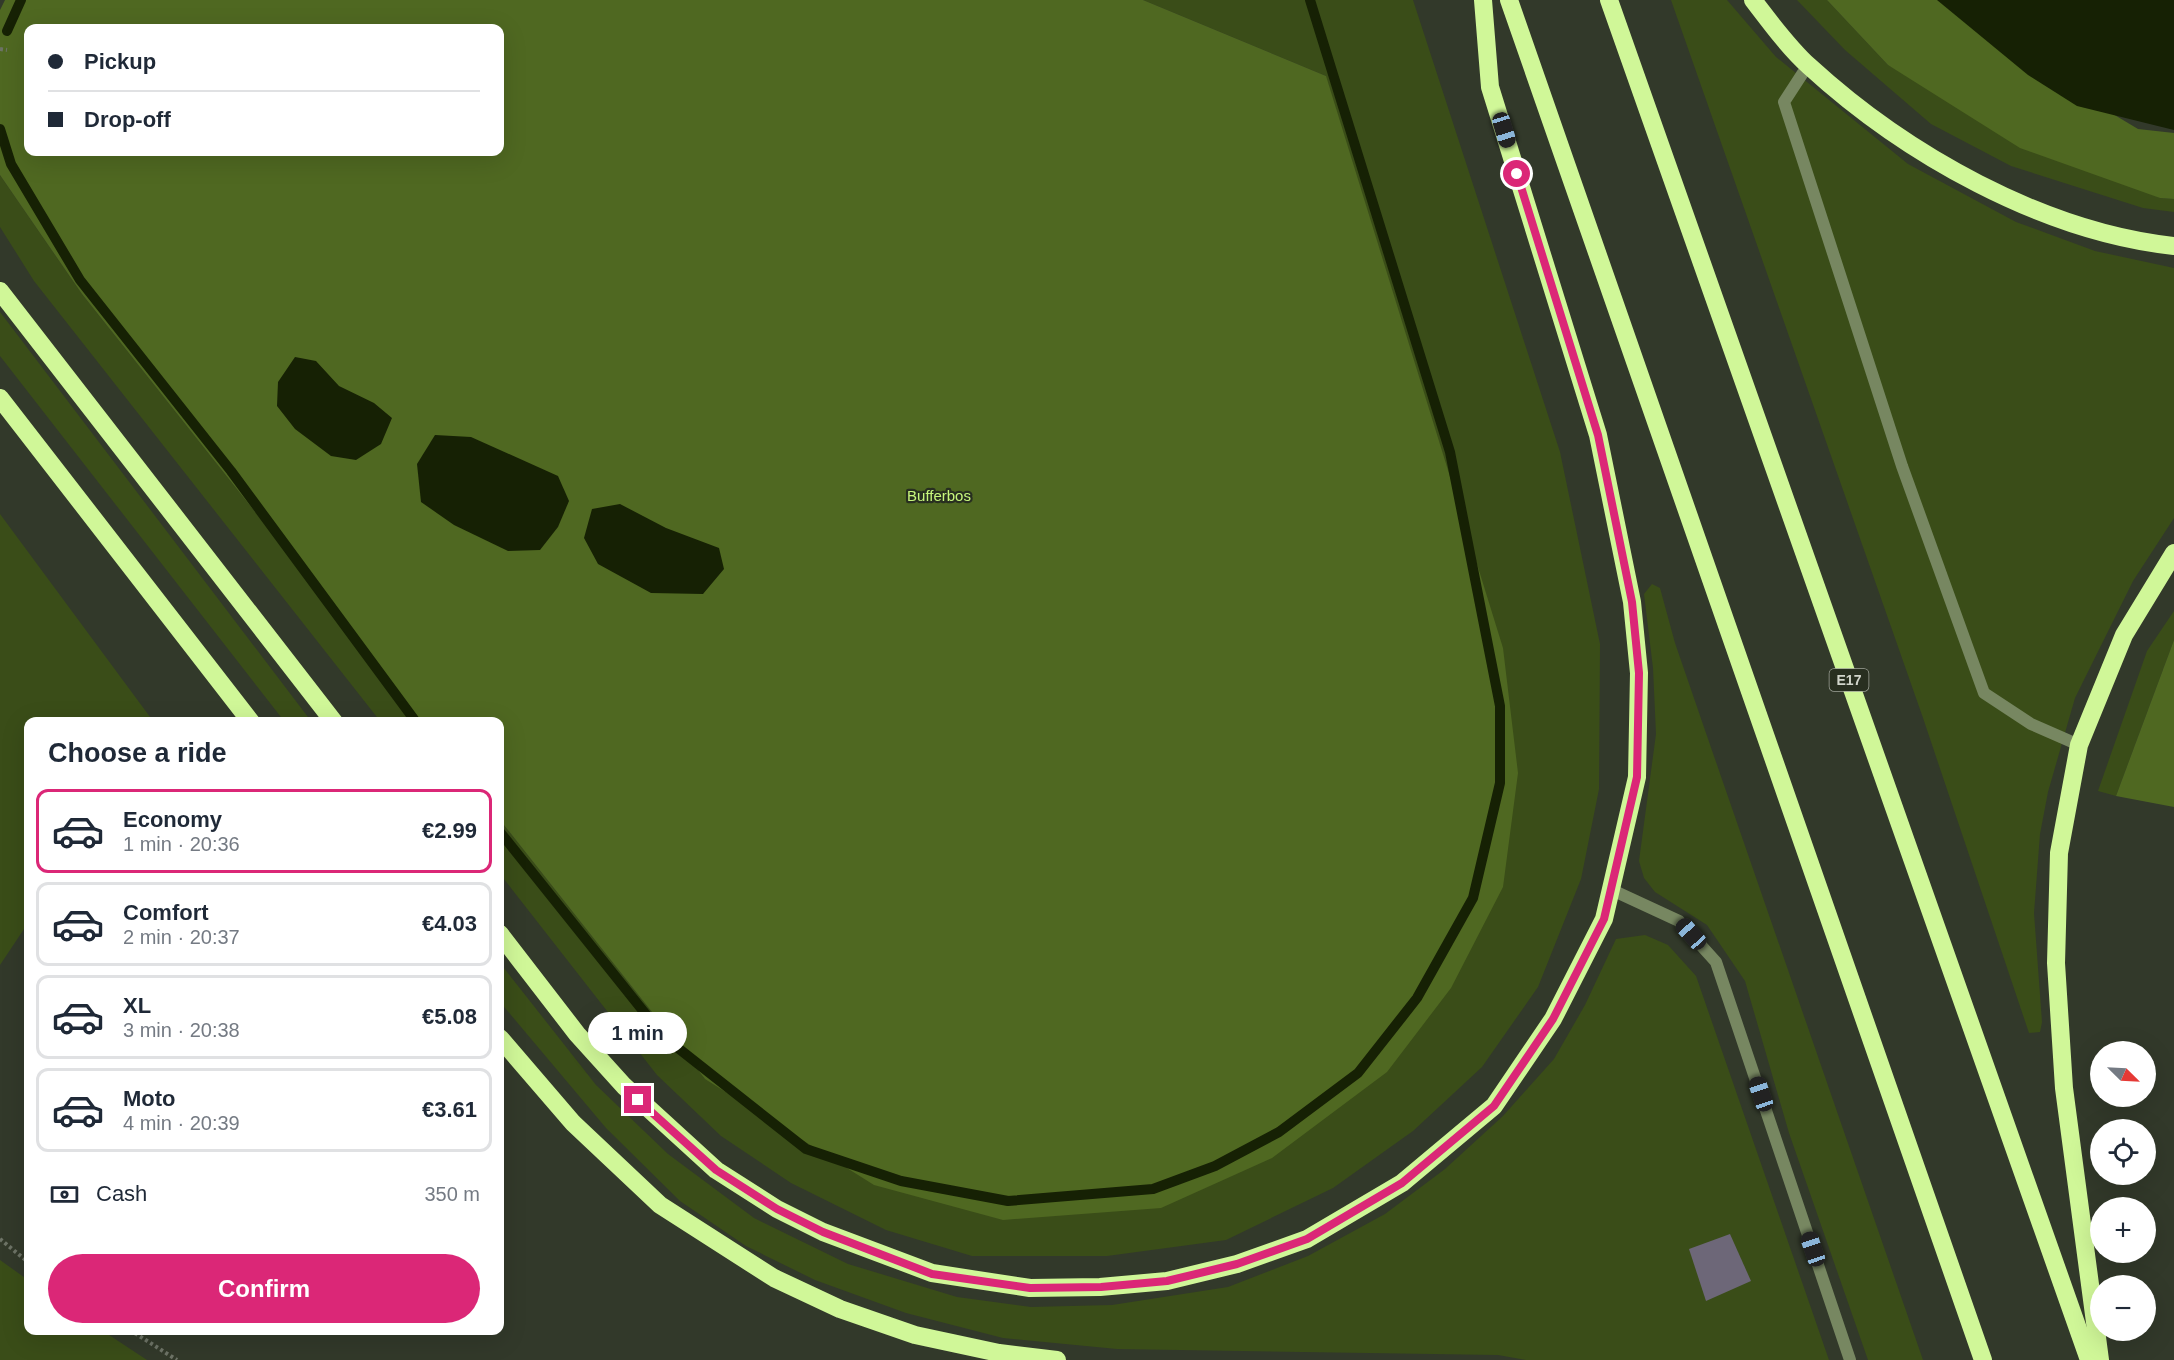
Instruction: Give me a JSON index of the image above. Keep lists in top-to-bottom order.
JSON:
{
  "streets": {
    "highway": ["E17"]
  },
  "parks": ["Bufferbos"],
  "north": "bottom right",
  "page": {
    "banner": ["Pickup", "Drop-off"],
    "heading": "Choose a ride",
    "list": [
      {
        "name": "Economy",
        "note": "1 min · 20:36",
        "value": "€2.99"
      },
      {
        "name": "Comfort",
        "note": "2 min · 20:37",
        "value": "€4.03"
      },
      {
        "name": "XL",
        "note": "3 min · 20:38",
        "value": "€5.08"
      },
      {
        "name": "Moto",
        "note": "4 min · 20:39",
        "value": "€3.61"
      }
    ],
    "bubble": "1 min",
    "map_buttons": ["+", "−"],
    "pay": ["Cash", "350 m"],
    "buttons": "Confirm"
  }
}
